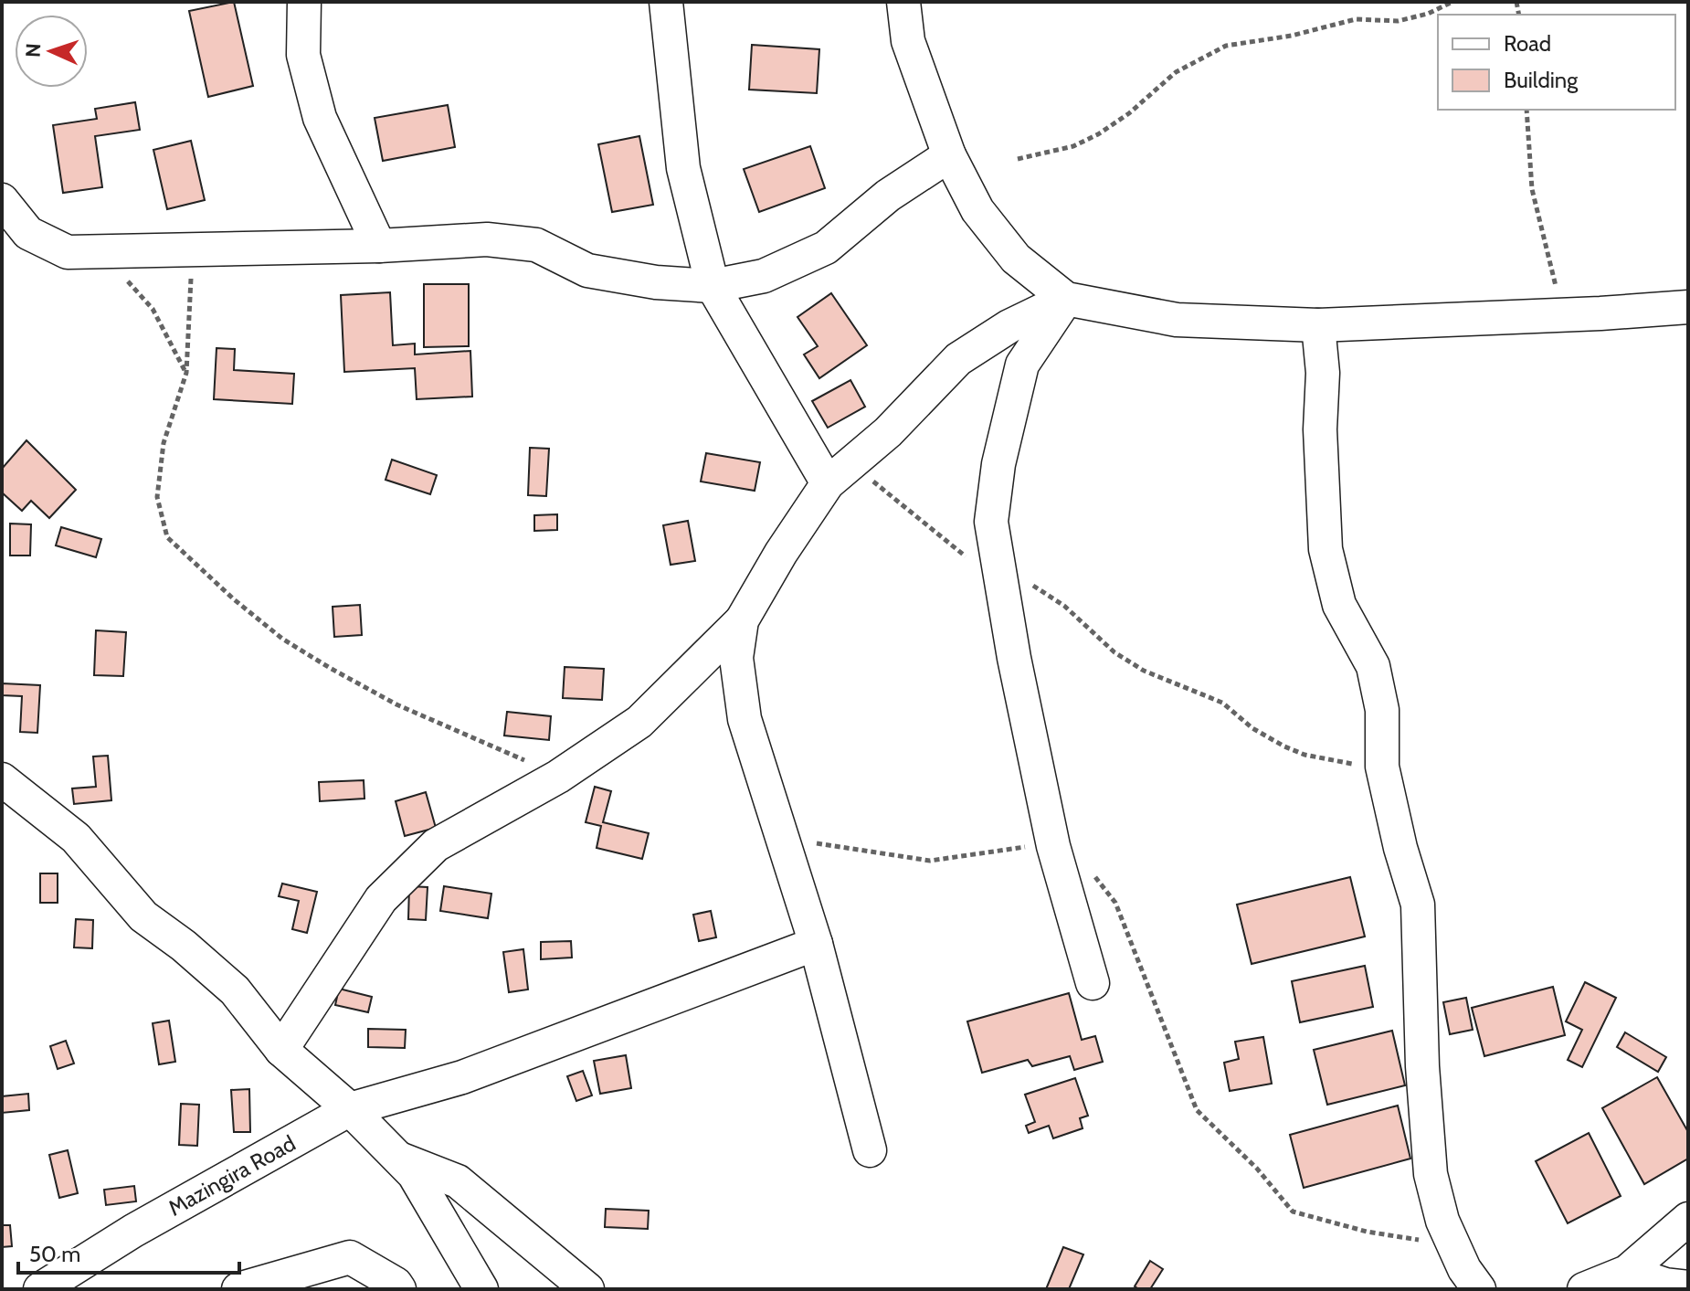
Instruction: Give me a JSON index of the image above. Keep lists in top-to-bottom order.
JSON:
{
  "streets": {
    "street": ["Mazingira Road"]
  },
  "legend": ["Road", "Building"],
  "scale_bar": "50 m",
  "north": "left"
}
